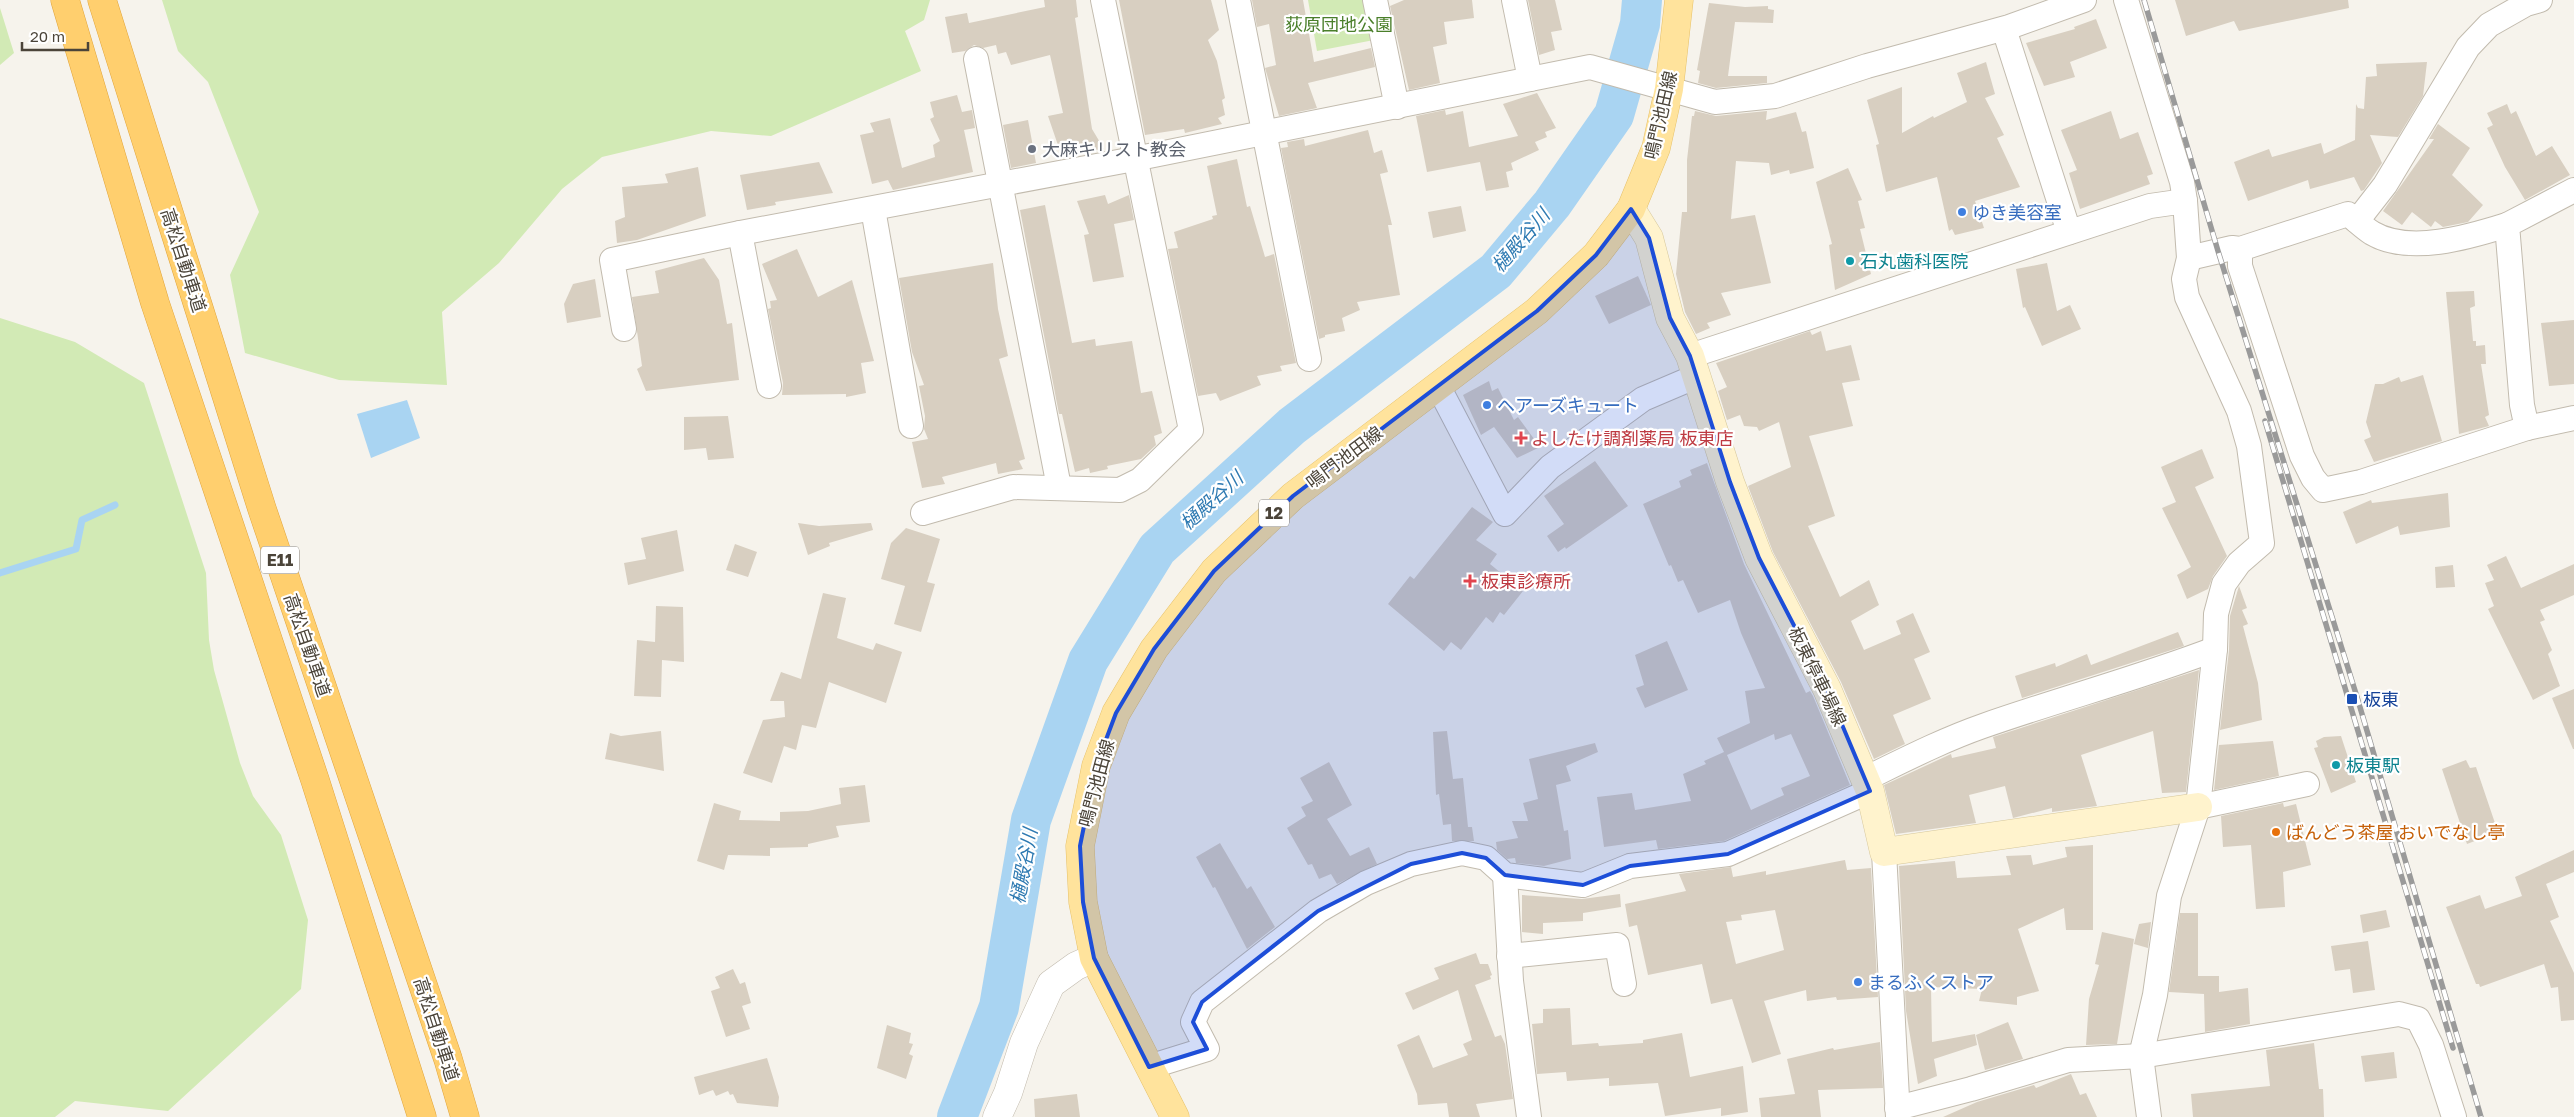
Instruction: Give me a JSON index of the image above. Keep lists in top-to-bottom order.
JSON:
{
  "streets": {
    "highway": ["高松自動車道", "E11"],
    "main road": ["鳴門池田線", "12", "板東停車場線"]
  },
  "crossings": [
    ["鳴門池田線", "板東停車場線"]
  ],
  "water": ["樋殿谷川"],
  "parks": ["荻原団地公園"],
  "places": {
    "other": [
      "大麻キリスト教会",
      "ゆき美容室",
      "石丸歯科医院",
      "ヘアーズキュート",
      "板東駅",
      "ばんどう茶屋 おいでなし亭",
      "まるふくストア"
    ],
    "health": ["よしたけ調剤薬局 板東店", "板東診療所"],
    "transit": ["板東"]
  },
  "scale_bar": "20 m"
}
